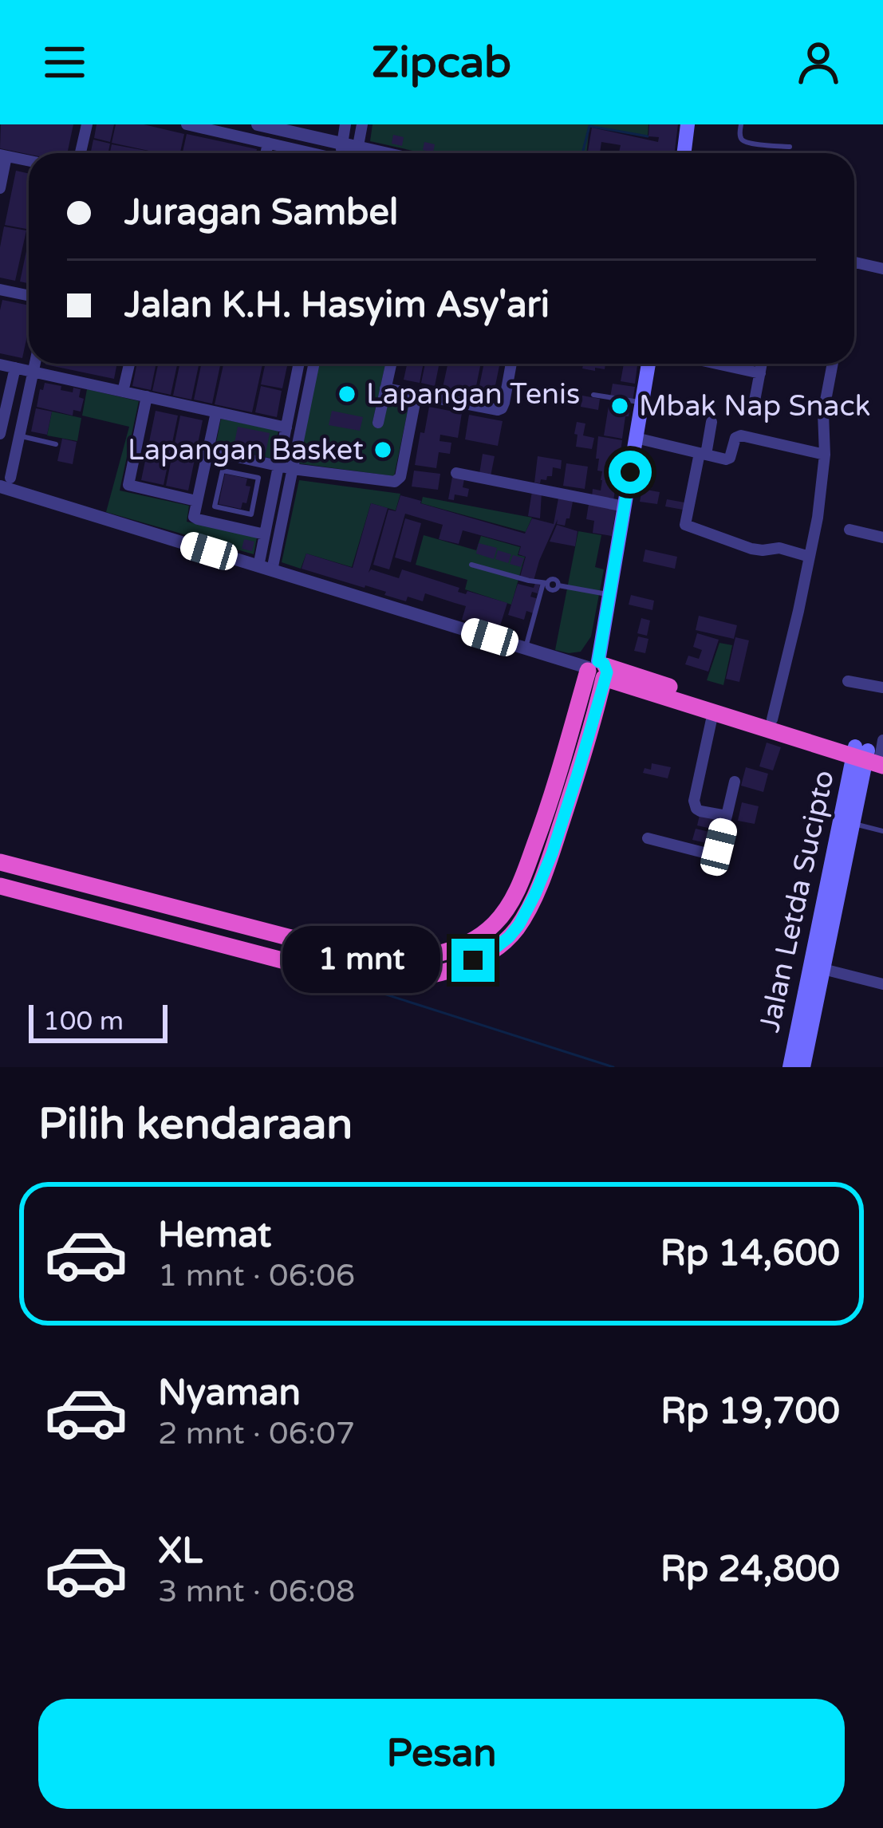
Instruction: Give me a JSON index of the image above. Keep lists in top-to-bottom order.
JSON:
{
  "streets": {
    "main road": ["Jalan Letda Sucipto"]
  },
  "places": ["Lapangan Tenis", "Mbak Nap Snack", "Lapangan Basket"],
  "scale_bar": "100 m",
  "page": {
    "header": "Zipcab",
    "banner": ["Juragan Sambel", "Jalan K.H. Hasyim Asy'ari"],
    "bubble": "1 mnt",
    "scale": "100 m",
    "heading": "Pilih kendaraan",
    "list": [
      {
        "name": "Hemat",
        "note": "1 mnt · 06:06",
        "value": "Rp 14,600"
      },
      {
        "name": "Nyaman",
        "note": "2 mnt · 06:07",
        "value": "Rp 19,700"
      },
      {
        "name": "XL",
        "note": "3 mnt · 06:08",
        "value": "Rp 24,800"
      }
    ],
    "buttons": "Pesan"
  }
}
